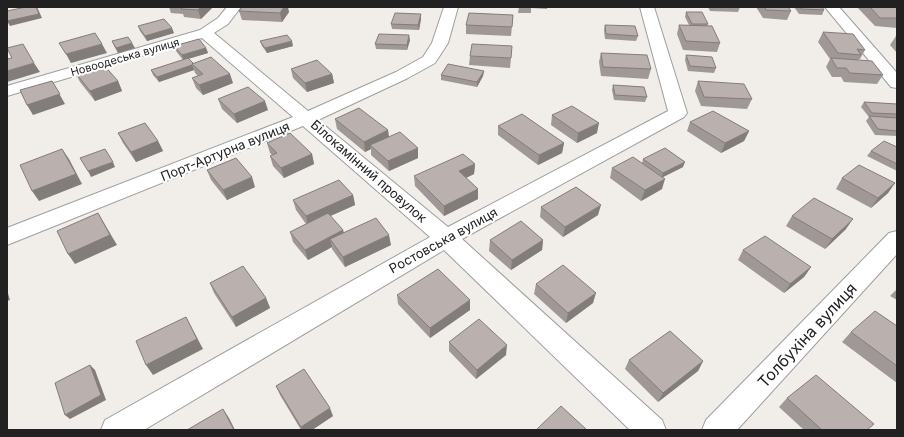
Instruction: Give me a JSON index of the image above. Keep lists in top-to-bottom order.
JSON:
{
  "streets": {
    "street": [
      "Новоодеська вулиця",
      "Порт-Артурна вулиця",
      "Білокамінний провулок",
      "Ростовська вулиця",
      "Толбухіна вулиця"
    ]
  },
  "crossings": [
    ["Новоодеська вулиця", "Білокамінний провулок"],
    ["Порт-Артурна вулиця", "Білокамінний провулок"],
    ["Білокамінний провулок", "Ростовська вулиця"]
  ]
}
